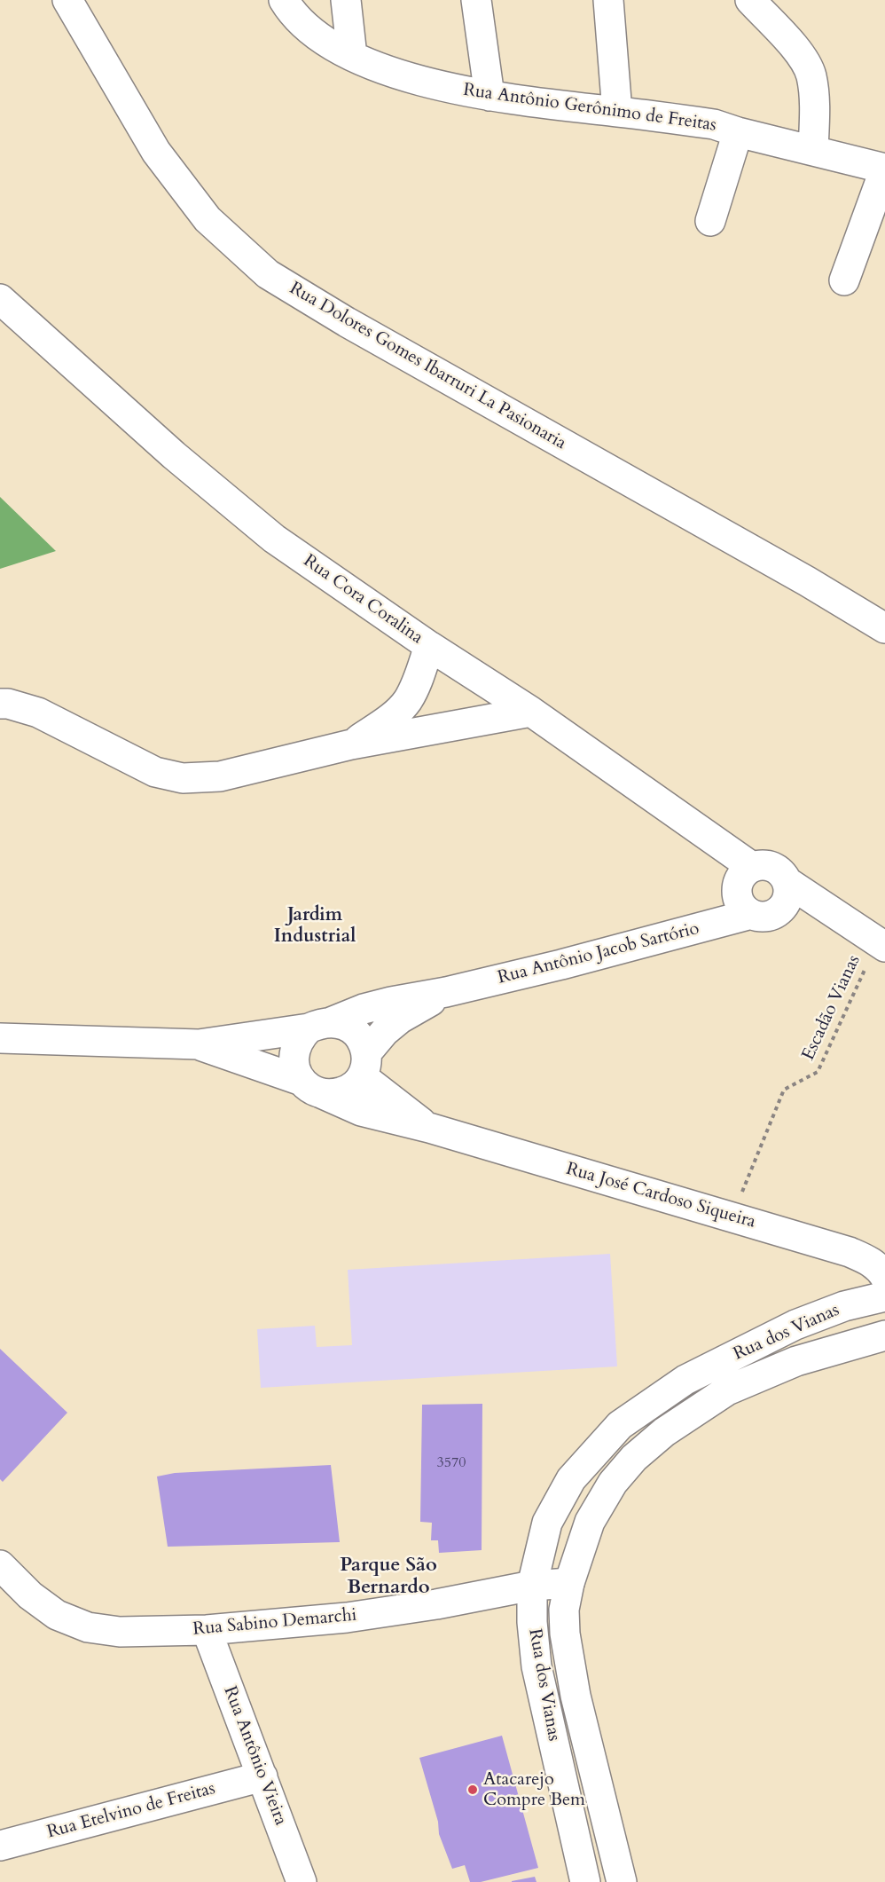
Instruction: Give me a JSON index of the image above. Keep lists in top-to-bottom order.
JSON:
{
  "streets": {
    "street": [
      "Rua Antônio Gerônimo de Freitas",
      "Rua Dolores Gomes Ibarruri La Pasionaria",
      "Rua Cora Coralina",
      "Rua Antônio Jacob Sartório",
      "Rua José Cardoso Siqueira",
      "Rua dos Vianas",
      "Rua Sabino Demarchi",
      "Rua Antônio Vieira",
      "Rua Etelvino de Freitas"
    ],
    "path": ["Escadão Vianas"]
  },
  "crossings": [
    ["Rua Cora Coralina", "Rua Antônio Jacob Sartório"],
    ["Rua Antônio Jacob Sartório", "Rua José Cardoso Siqueira"],
    ["Escadão Vianas", "Rua José Cardoso Siqueira"],
    ["Rua dos Vianas", "Rua Sabino Demarchi"],
    ["Rua Sabino Demarchi", "Rua Antônio Vieira"],
    ["Rua Antônio Vieira", "Rua Etelvino de Freitas"]
  ],
  "districts": ["Jardim Industrial", "Parque São Bernardo"],
  "places": ["Atacarejo Compre Bem"],
  "house_numbers": ["3570"]
}
